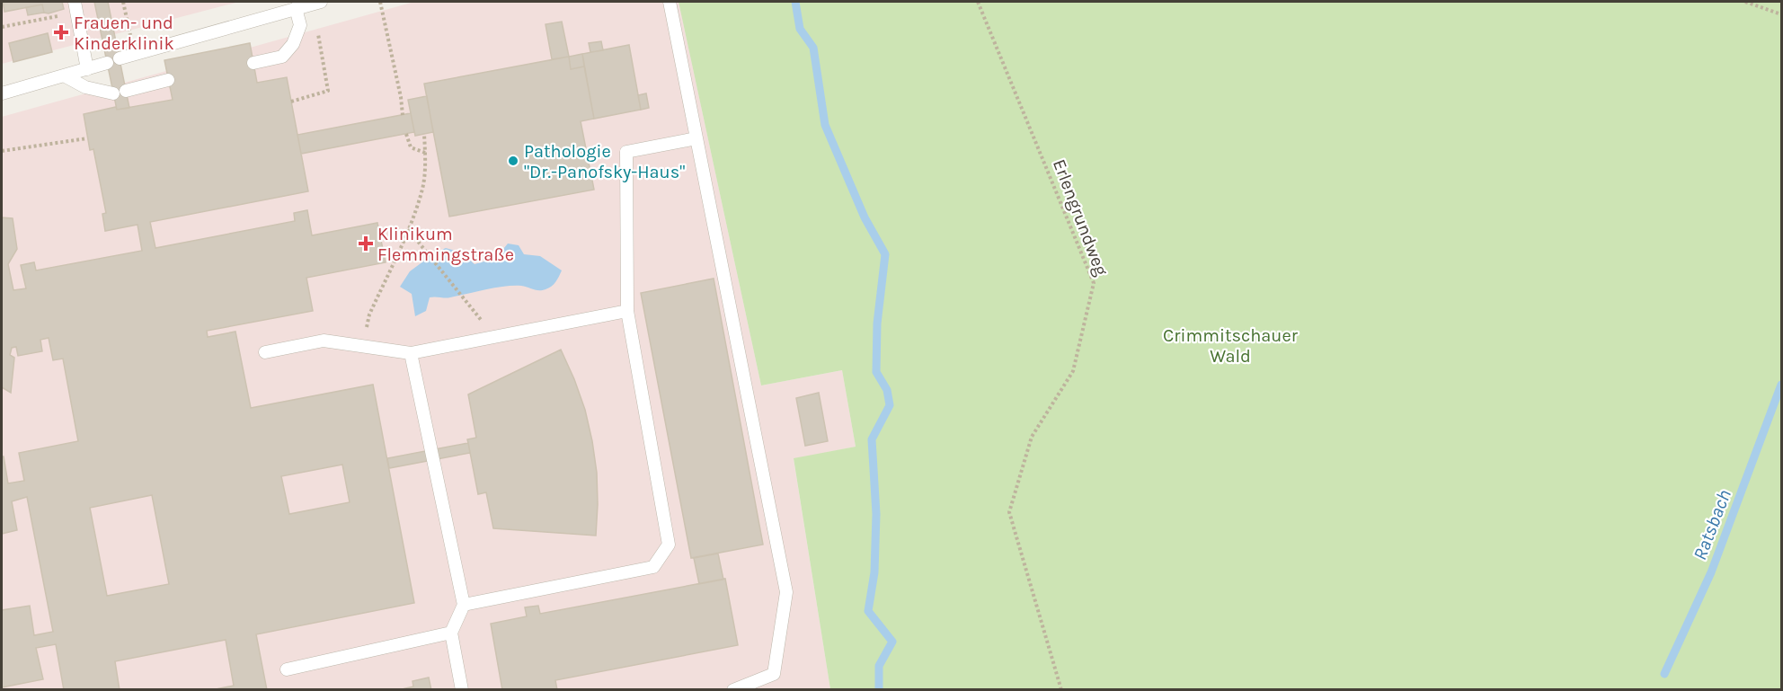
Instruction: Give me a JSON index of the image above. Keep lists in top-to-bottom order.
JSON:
{
  "streets": {
    "path": ["Erlengrundweg"]
  },
  "water": ["Ratsbach"],
  "parks": ["Crimmitschauer Wald"],
  "places": {
    "health": ["Frauen- und Kinderklinik", "Klinikum Flemmingstraße"],
    "other": ["Pathologie \"Dr.-Panofsky-Haus\""]
  }
}
